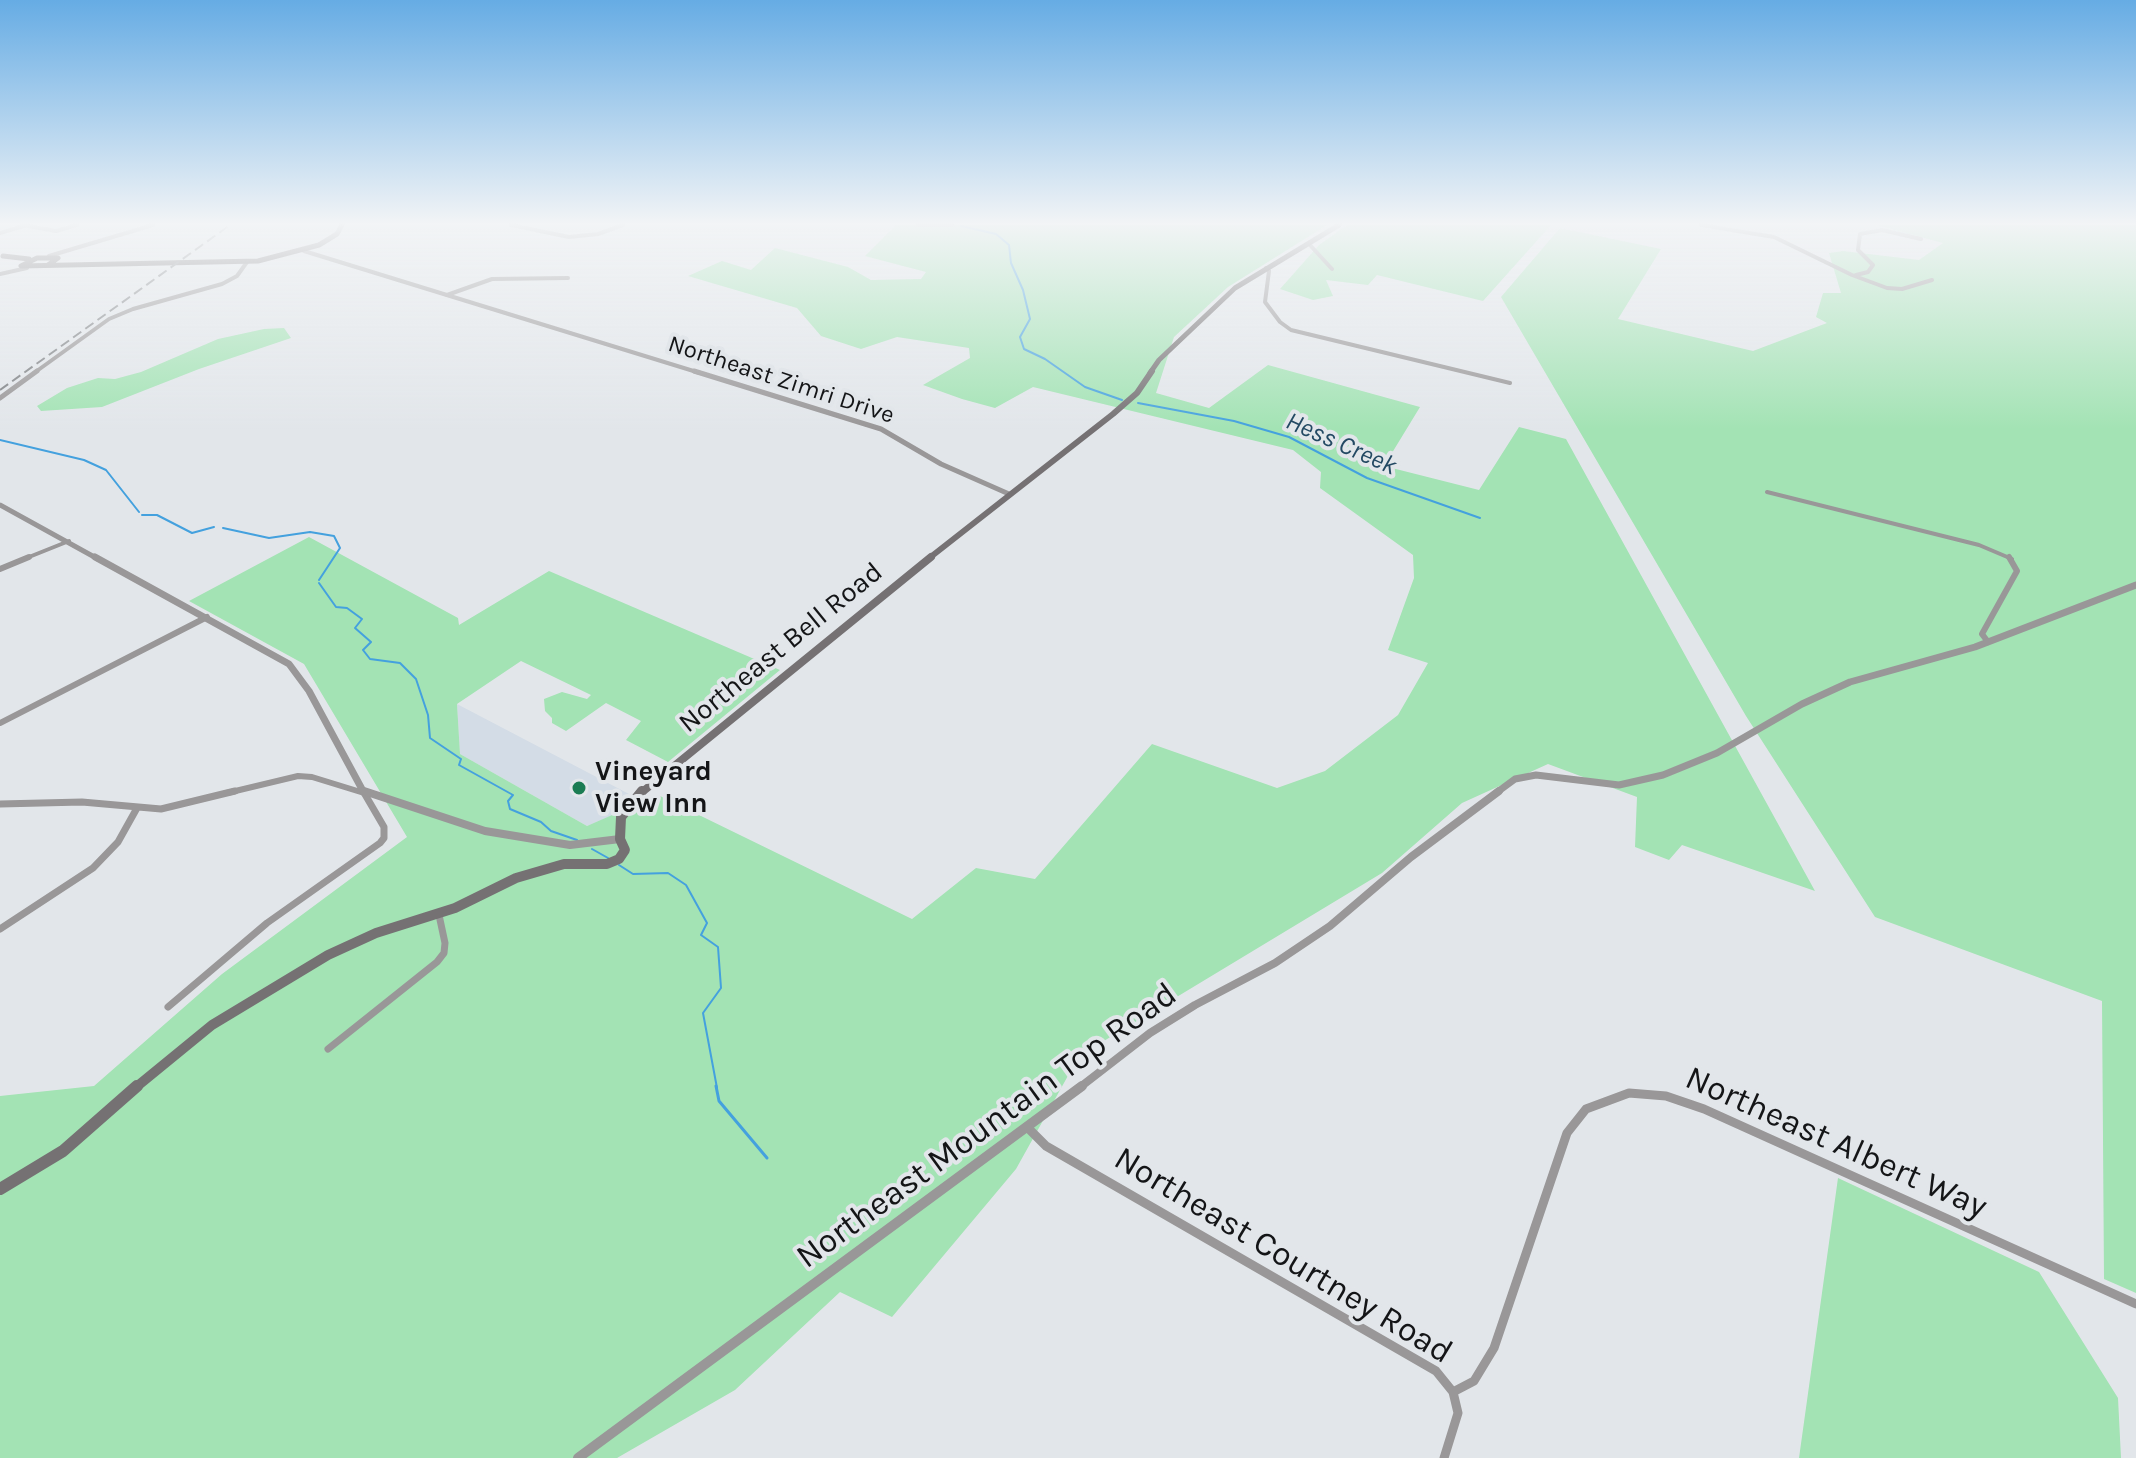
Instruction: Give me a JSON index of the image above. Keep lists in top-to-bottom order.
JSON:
{
  "streets": {
    "main road": ["Northeast Bell Road"],
    "street": [
      "Northeast Zimri Drive",
      "Northeast Mountain Top Road",
      "Northeast Albert Way",
      "Northeast Courtney Road"
    ]
  },
  "crossings": [
    ["Northeast Zimri Drive", "Northeast Bell Road"],
    ["Northeast Mountain Top Road", "Northeast Courtney Road"],
    ["Northeast Albert Way", "Northeast Courtney Road"]
  ],
  "water": ["Hess Creek"],
  "places": ["Vineyard View Inn"]
}
